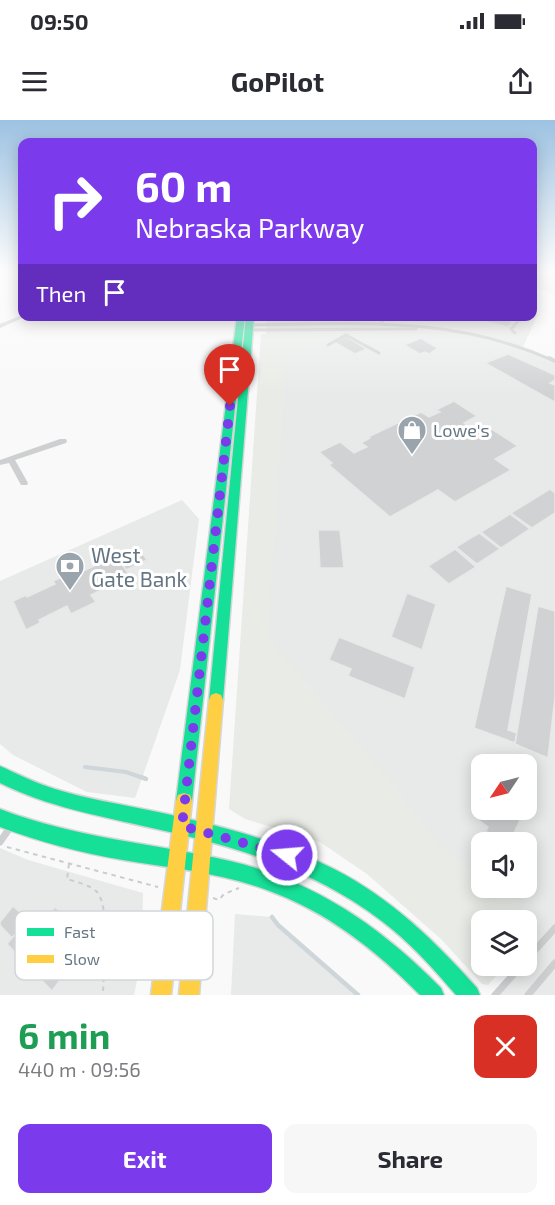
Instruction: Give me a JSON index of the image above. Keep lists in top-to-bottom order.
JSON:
{
  "places": {
    "shop": ["Lowe's"],
    "bank": ["West Gate Bank"]
  },
  "legend": ["Fast", "Slow"],
  "north": "bottom left",
  "page": {
    "status": "09:50",
    "header": "GoPilot",
    "turn": ["60 m", "Nebraska Parkway"],
    "then": "Then",
    "heading": ["6 min", "440 m · 09:56"],
    "buttons": ["Exit", "Share"]
  }
}
